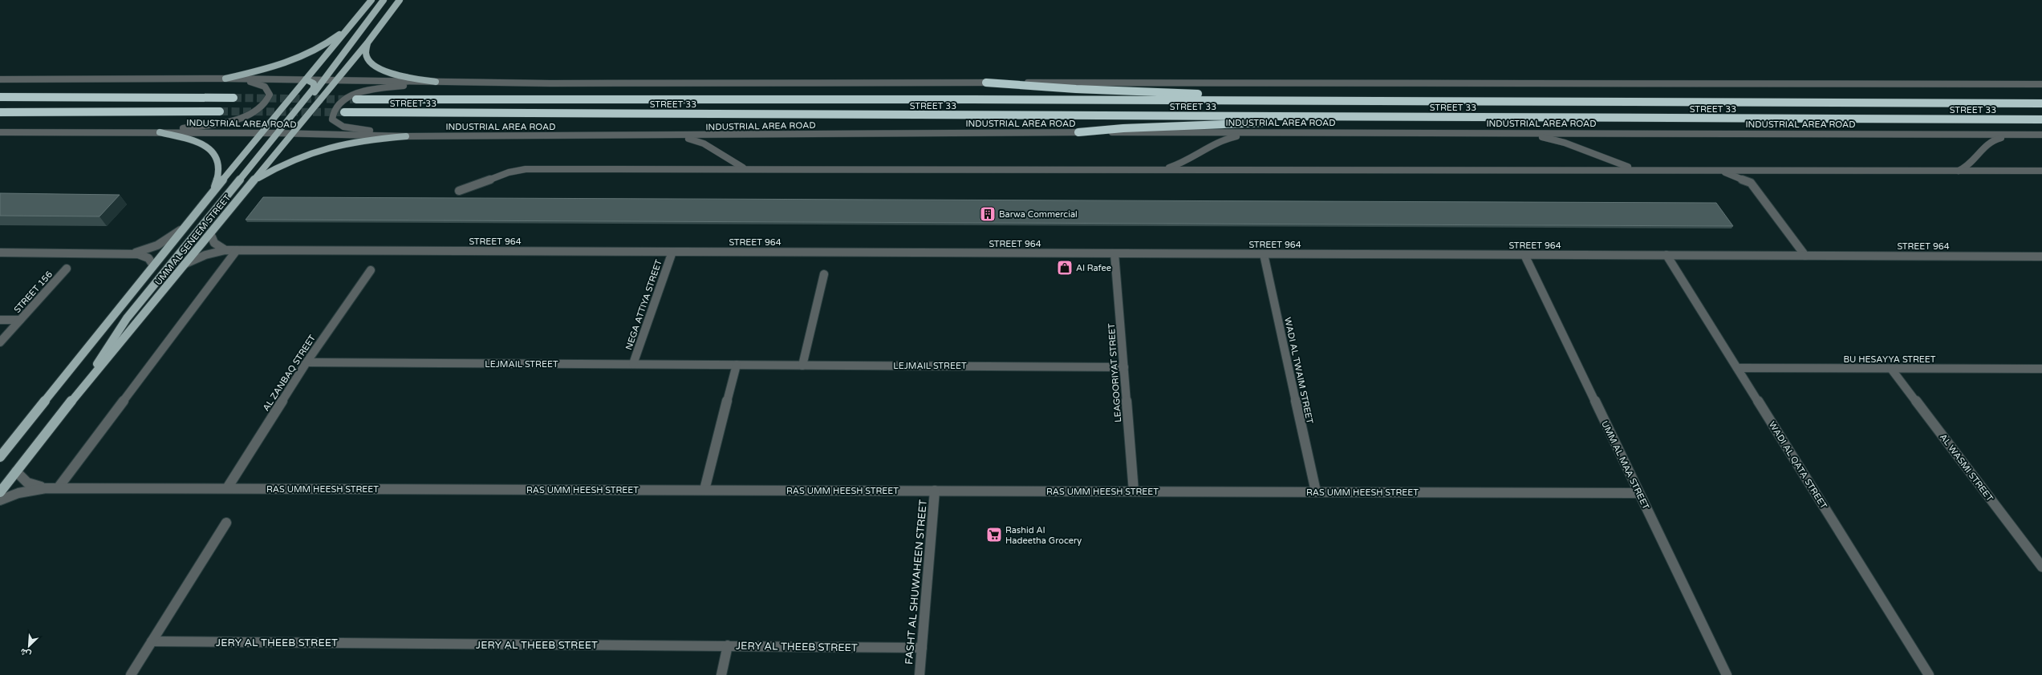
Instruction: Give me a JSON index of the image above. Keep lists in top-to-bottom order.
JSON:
{
  "streets": {
    "highway": ["STREET 33", "INDUSTRIAL AREA ROAD"],
    "main road": ["UMM AL SENEEM STREET"],
    "street": [
      "STREET 964",
      "STREET 156",
      "NEGA ATTIYA STREET",
      "BU HESAYYA STREET",
      "LEJMAIL STREET",
      "WADI AL TWAIM STREET",
      "AL ZANBAQ STREET",
      "LEAGOORIYAT STREET",
      "UMM AL MAA STREET",
      "WADI AL QATA STREET",
      "AL WASMI STREET",
      "RAS UMM HEESH STREET",
      "FASHT AL SHUWAHEEN STREET",
      "JERY AL THEEB STREET"
    ]
  },
  "crossings": [
    ["INDUSTRIAL AREA ROAD", "UMM AL SENEEM STREET"],
    ["UMM AL SENEEM STREET", "STREET 964"],
    ["UMM AL SENEEM STREET", "RAS UMM HEESH STREET"],
    ["STREET 964", "NEGA ATTIYA STREET"],
    ["STREET 964", "WADI AL TWAIM STREET"],
    ["STREET 964", "LEAGOORIYAT STREET"],
    ["STREET 964", "UMM AL MAA STREET"],
    ["STREET 964", "WADI AL QATA STREET"],
    ["NEGA ATTIYA STREET", "LEJMAIL STREET"],
    ["BU HESAYYA STREET", "WADI AL QATA STREET"],
    ["BU HESAYYA STREET", "AL WASMI STREET"],
    ["LEJMAIL STREET", "AL ZANBAQ STREET"],
    ["LEJMAIL STREET", "LEAGOORIYAT STREET"],
    ["WADI AL TWAIM STREET", "RAS UMM HEESH STREET"],
    ["AL ZANBAQ STREET", "RAS UMM HEESH STREET"],
    ["LEAGOORIYAT STREET", "RAS UMM HEESH STREET"],
    ["UMM AL MAA STREET", "RAS UMM HEESH STREET"],
    ["RAS UMM HEESH STREET", "FASHT AL SHUWAHEEN STREET"],
    ["FASHT AL SHUWAHEEN STREET", "JERY AL THEEB STREET"]
  ],
  "places": {
    "building": ["Barwa Commercial"],
    "shop": ["Al Rafee"],
    "supermarket": ["Rashid Al Hadeetha Grocery"]
  },
  "north": "bottom left"
}
